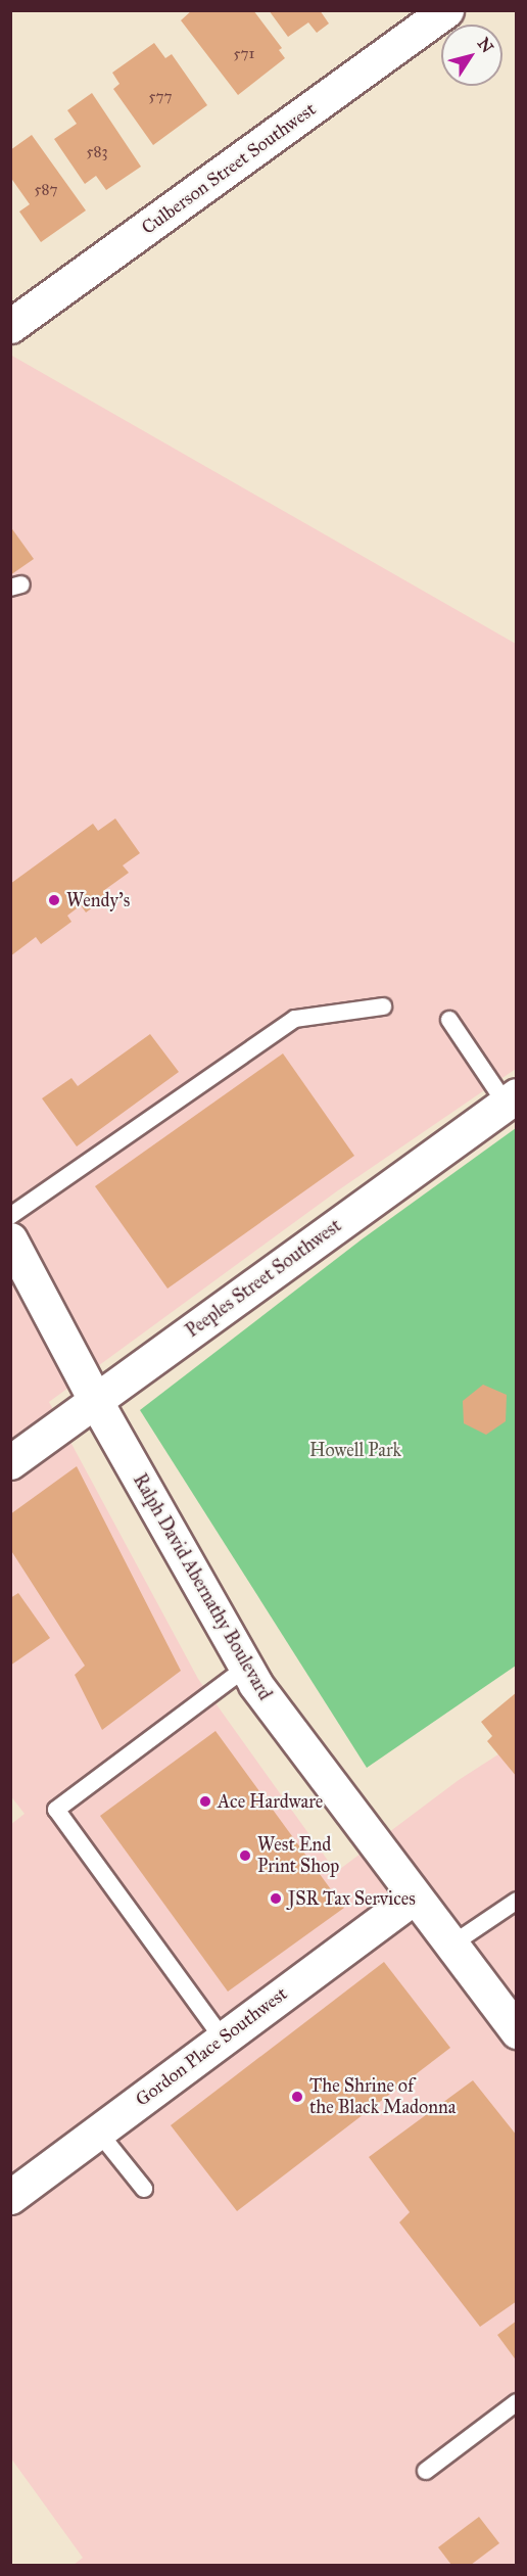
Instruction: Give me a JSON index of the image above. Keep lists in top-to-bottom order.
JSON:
{
  "streets": {
    "street": [
      "Culberson Street Southwest",
      "Peeples Street Southwest",
      "Ralph David Abernathy Boulevard",
      "Gordon Place Southwest"
    ]
  },
  "crossings": [
    ["Peeples Street Southwest", "Ralph David Abernathy Boulevard"],
    ["Ralph David Abernathy Boulevard", "Gordon Place Southwest"]
  ],
  "parks": ["Howell Park"],
  "places": [
    "Wendy's",
    "Ace Hardware",
    "West End Print Shop",
    "JSR Tax Services",
    "The Shrine of the Black Madonna"
  ],
  "house_numbers": [
    "571",
    "577",
    "583",
    "587"
  ],
  "north": "top right"
}
